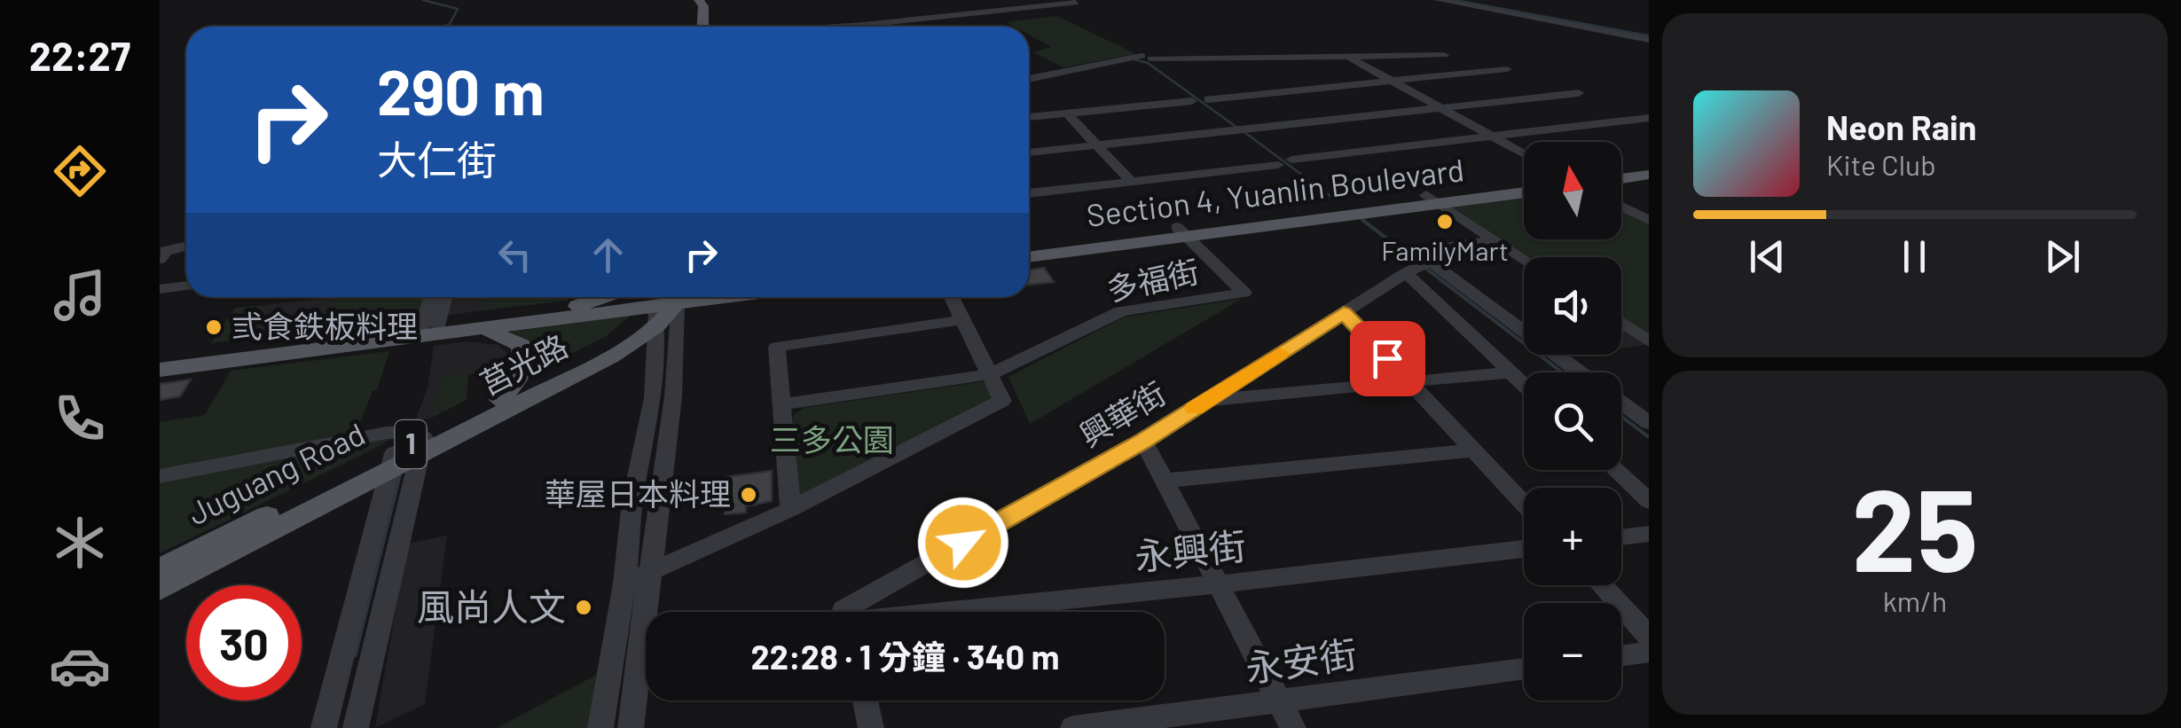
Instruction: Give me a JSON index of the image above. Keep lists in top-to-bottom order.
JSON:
{
  "streets": {
    "main road": [
      "Section 4, Yuanlin Boulevard",
      "莒光路",
      "1",
      "Juguang Road"
    ],
    "street": [
      "多福街",
      "興華街",
      "永興街",
      "永安街"
    ]
  },
  "crossings": [
    ["Section 4, Yuanlin Boulevard", "多福街"],
    ["莒光路", "Juguang Road"]
  ],
  "parks": ["三多公園"],
  "places": [
    "FamilyMart",
    "弎食鉄板料理",
    "華屋日本料理",
    "風尚人文"
  ],
  "north": "top",
  "page": {
    "tabs": "22:27",
    "turn": ["290 m", "大仁街"],
    "song": ["Neon Rain", "Kite Club"],
    "map_buttons": ["+", "−"],
    "tile": ["25", "km/h"],
    "limit": "30",
    "trip": "22:28 · 1 分鐘 · 340 m"
  }
}
